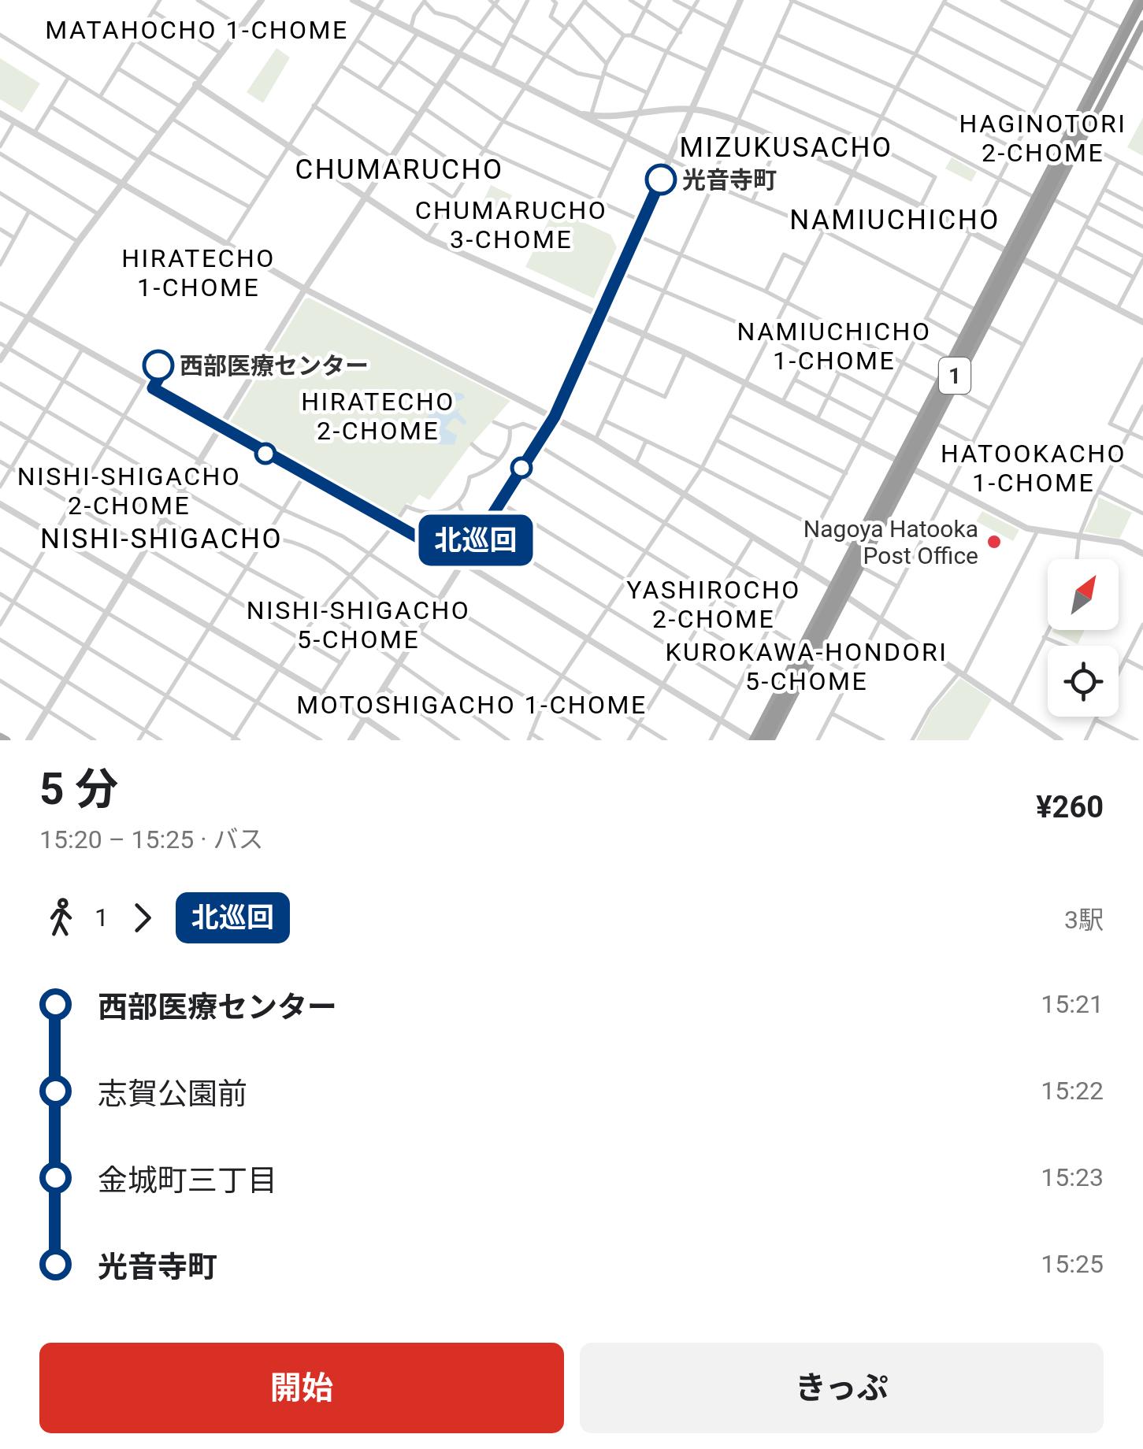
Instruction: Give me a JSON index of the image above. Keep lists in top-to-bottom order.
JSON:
{
  "streets": {
    "highway": ["1"]
  },
  "districts": [
    "MATAHOCHO 1-CHOME",
    "HAGINOTORI 2-CHOME",
    "MIZUKUSACHO",
    "CHUMARUCHO",
    "CHUMARUCHO 3-CHOME",
    "NAMIUCHICHO",
    "HIRATECHO 1-CHOME",
    "NAMIUCHICHO 1-CHOME",
    "HIRATECHO 2-CHOME",
    "HATOOKACHO 1-CHOME",
    "NISHI-SHIGACHO 2-CHOME",
    "NISHI-SHIGACHO",
    "YASHIROCHO 2-CHOME",
    "NISHI-SHIGACHO 5-CHOME",
    "KUROKAWA-HONDORI 5-CHOME",
    "MOTOSHIGACHO 1-CHOME"
  ],
  "places": ["光音寺町", "西部医療センター", "Nagoya Hatooka Post Office"],
  "lines": ["bus line 北巡回"],
  "north": "top right",
  "page": {
    "on_map": "北巡回",
    "heading": ["5 分", "15:20 – 15:25 · バス", "¥260"],
    "legs": ["1", "北巡回", "3駅"],
    "list": [
      {
        "name": "西部医療センター",
        "value": "15:21"
      },
      {
        "name": "志賀公園前",
        "value": "15:22"
      },
      {
        "name": "金城町三丁目",
        "value": "15:23"
      },
      {
        "name": "光音寺町",
        "value": "15:25"
      }
    ],
    "buttons": ["開始", "きっぷ"]
  }
}
